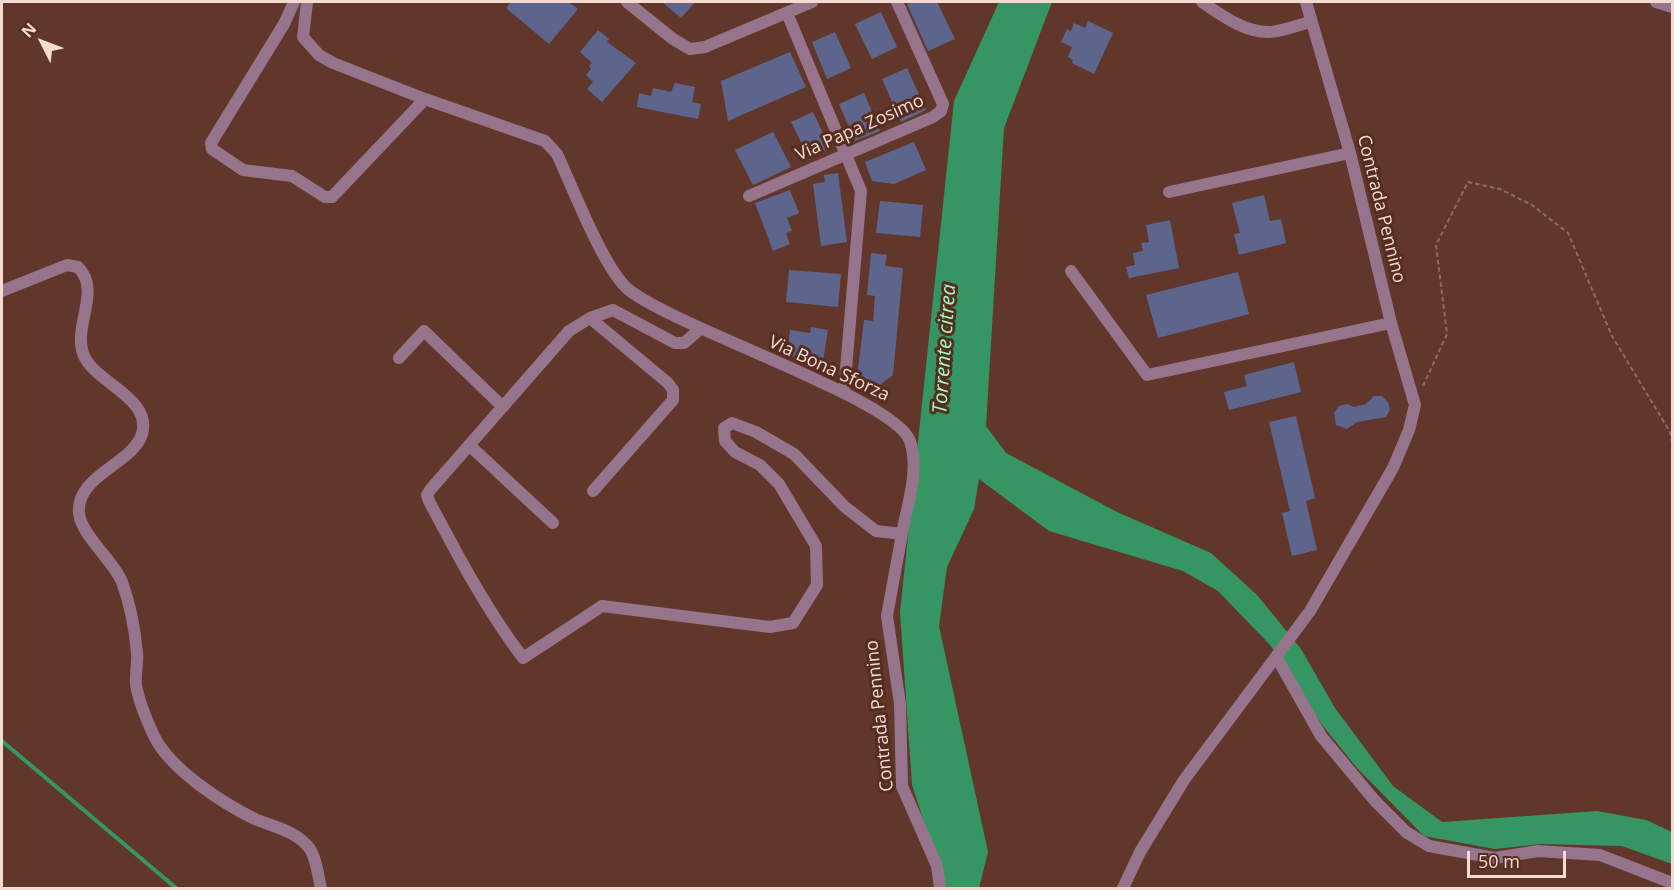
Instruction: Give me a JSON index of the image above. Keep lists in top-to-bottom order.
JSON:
{
  "streets": {
    "street": ["Via Papa Zosimo", "Contrada Pennino", "Via Bona Sforza"]
  },
  "crossings": [
    ["Contrada Pennino", "Via Bona Sforza"]
  ],
  "water": ["Torrente citrea"],
  "scale_bar": "50 m",
  "north": "top left"
}
